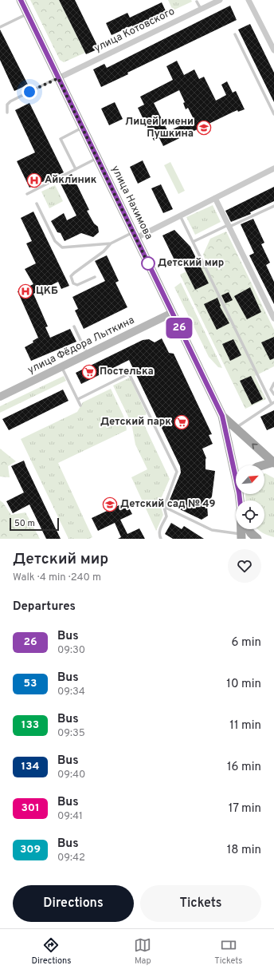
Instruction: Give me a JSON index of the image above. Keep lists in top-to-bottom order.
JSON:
{
  "streets": {
    "main road": ["улица Нахимова"],
    "street": ["улица Котовского", "улица Фёдора Лыткина"]
  },
  "crossings": [
    ["улица Котовского", "улица Нахимова"],
    ["улица Нахимова", "улица Фёдора Лыткина"]
  ],
  "places": {
    "school or university": ["Лицей имени Пушкина", "Детский сад № 49"],
    "hospital": ["Айклиник", "ЦКБ"],
    "other": ["Детский мир"],
    "supermarket": ["Постелька", "Детский парк"]
  },
  "lines": ["bus line 26"],
  "scale_bar": "50 m",
  "north": "top right",
  "page": {
    "on_map": "26",
    "scale": "50 m",
    "heading": [
      ["Детский мир", "Walk · 4 min · 240 m"],
      "Departures"
    ],
    "list": [
      {
        "mark": "26",
        "name": "Bus",
        "note": "09:30",
        "value": "6 min"
      },
      {
        "mark": "53",
        "name": "Bus",
        "note": "09:34",
        "value": "10 min"
      },
      {
        "mark": "133",
        "name": "Bus",
        "note": "09:35",
        "value": "11 min"
      },
      {
        "mark": "134",
        "name": "Bus",
        "note": "09:40",
        "value": "16 min"
      },
      {
        "mark": "301",
        "name": "Bus",
        "note": "09:41",
        "value": "17 min"
      },
      {
        "mark": "309",
        "name": "Bus",
        "note": "09:42",
        "value": "18 min"
      }
    ],
    "buttons": ["Directions", "Tickets"],
    "tabs": ["Directions", "Map", "Tickets"]
  }
}
